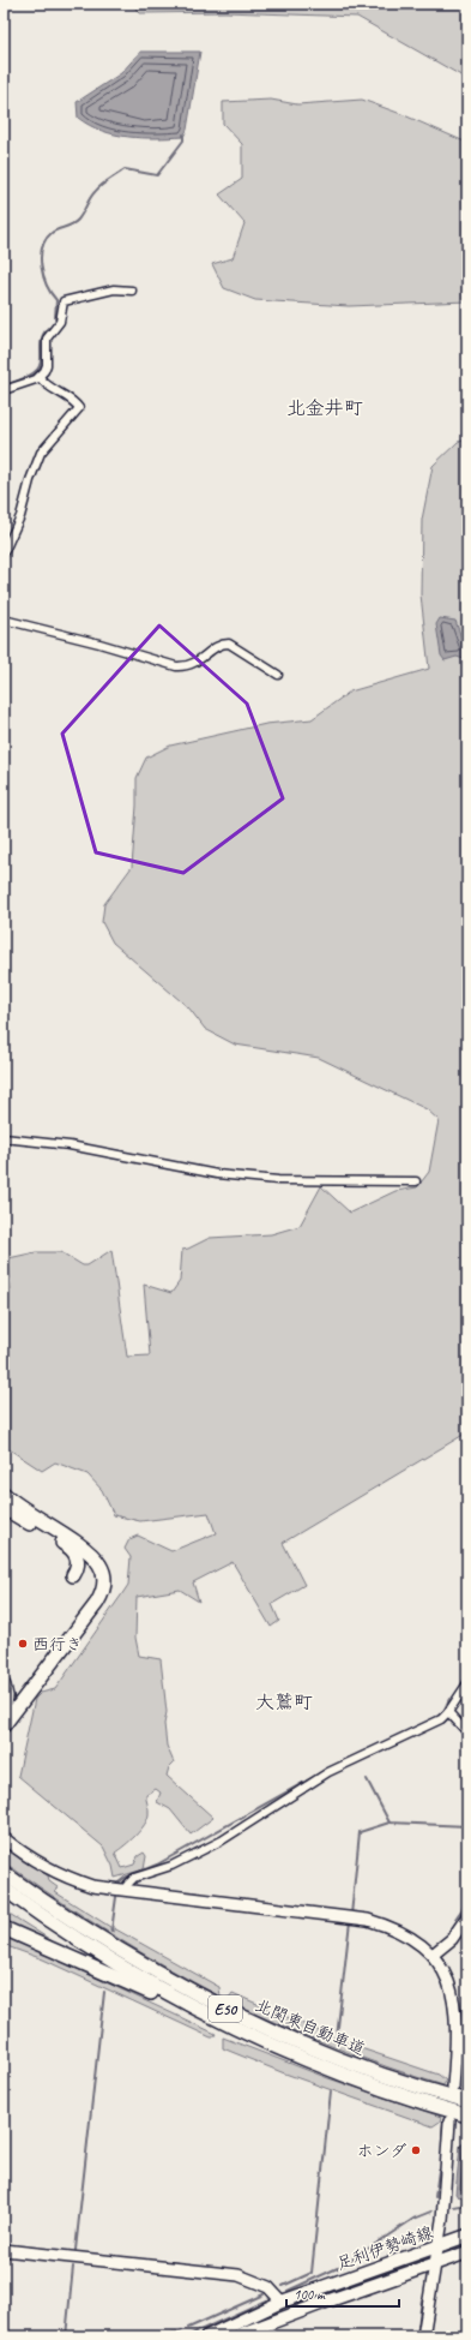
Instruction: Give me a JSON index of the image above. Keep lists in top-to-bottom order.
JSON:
{
  "streets": {
    "highway": ["E50", "北関東自動車道"],
    "main road": ["足利伊勢崎線"]
  },
  "districts": ["北金井町", "大鷲町"],
  "places": ["西行き", "ホンダ"],
  "scale_bar": "100 m"
}
